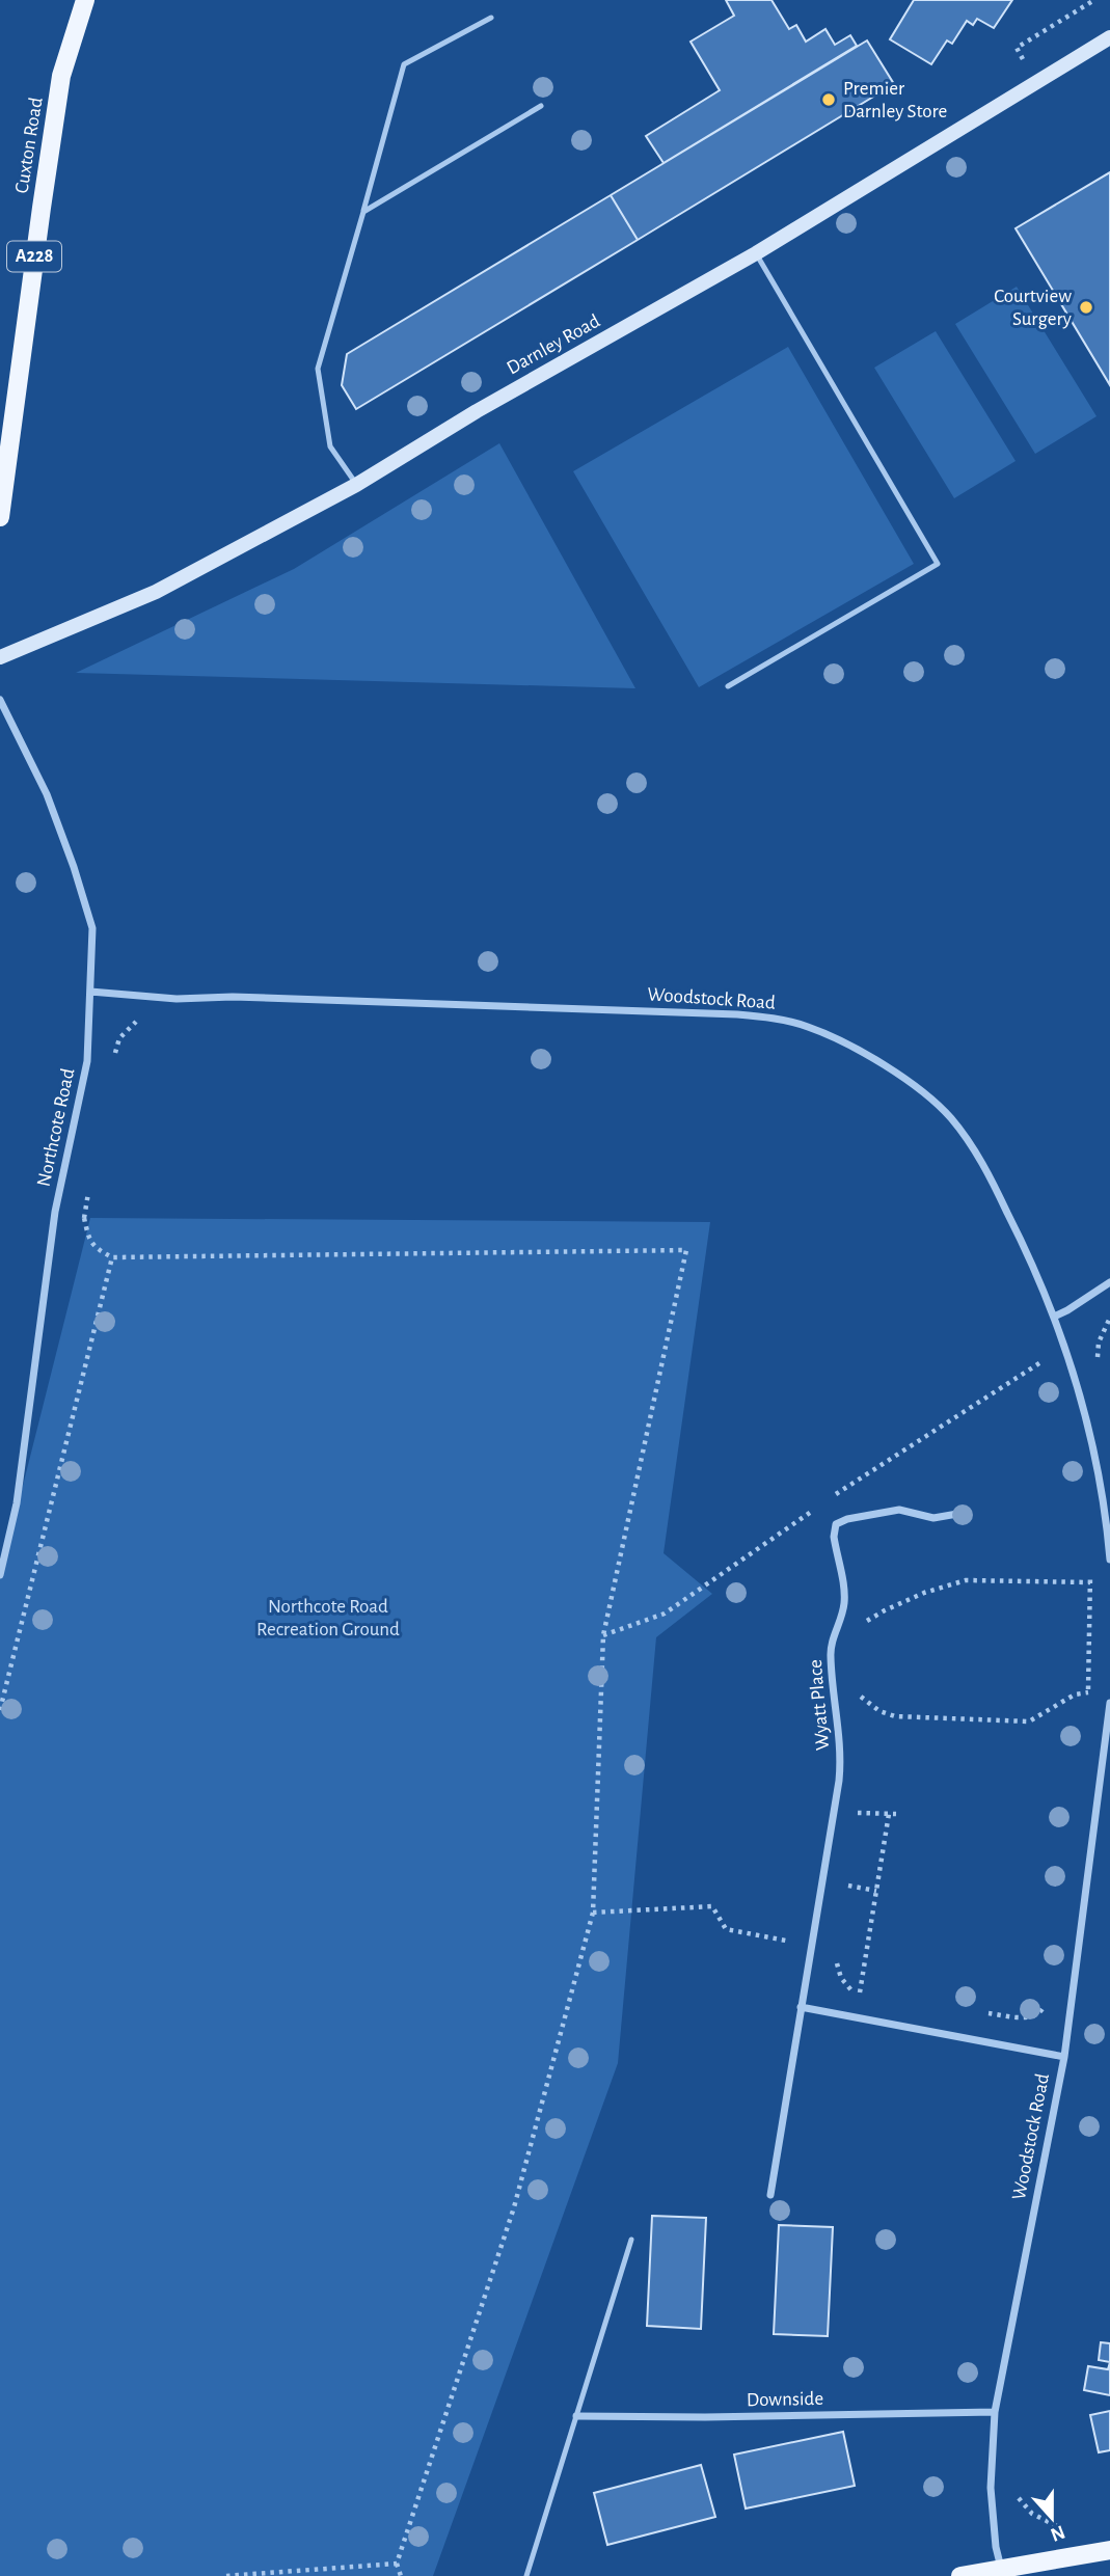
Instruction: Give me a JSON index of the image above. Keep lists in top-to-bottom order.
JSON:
{
  "streets": {
    "main road": ["Cuxton Road", "A228"],
    "street": [
      "Darnley Road",
      "Woodstock Road",
      "Northcote Road",
      "Wyatt Place",
      "Downside"
    ]
  },
  "crossings": [
    ["Woodstock Road", "Northcote Road"],
    ["Woodstock Road", "Downside"]
  ],
  "parks": ["Northcote Road Recreation Ground"],
  "places": ["Premier Darnley Store", "Courtview Surgery"],
  "north": "bottom"
}
